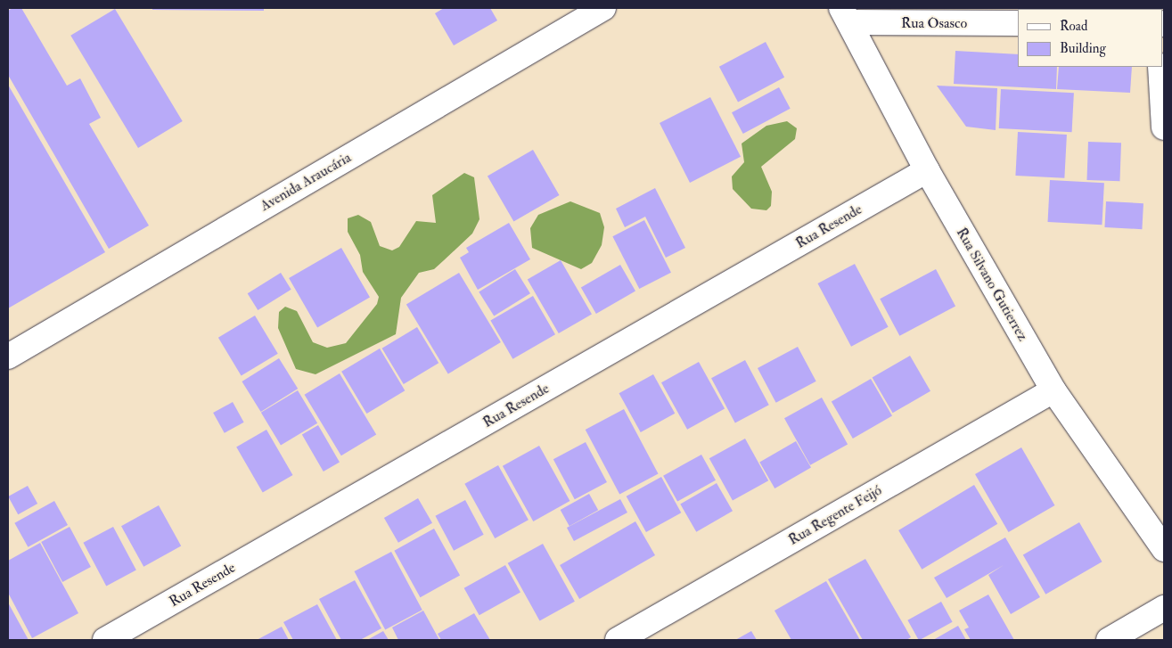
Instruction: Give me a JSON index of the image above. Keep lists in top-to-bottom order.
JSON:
{
  "streets": {
    "street": [
      "Rua Osasco",
      "Avenida Araucária",
      "Rua Resende",
      "Rua Silvano Gutierrez",
      "Rua Regente Feijó"
    ]
  },
  "crossings": [
    ["Rua Osasco", "Rua Silvano Gutierrez"],
    ["Rua Resende", "Rua Silvano Gutierrez"],
    ["Rua Silvano Gutierrez", "Rua Regente Feijó"]
  ],
  "legend": ["Road", "Building"]
}
